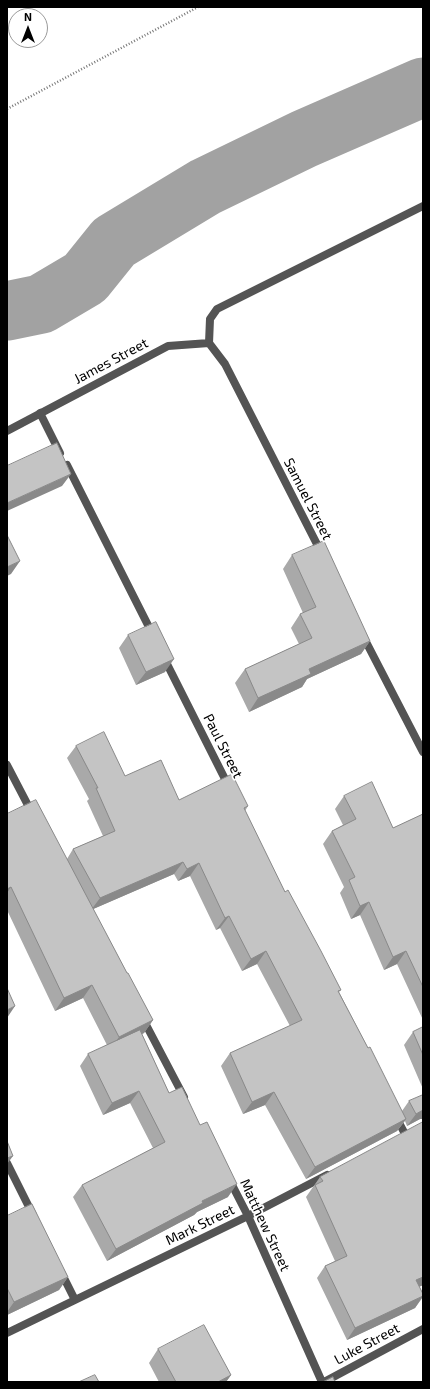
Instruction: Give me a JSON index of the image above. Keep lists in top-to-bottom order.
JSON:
{
  "streets": {
    "street": [
      "James Street",
      "Samuel Street",
      "Paul Street",
      "Mark Street",
      "Matthew Street",
      "Luke Street"
    ]
  },
  "crossings": [
    ["James Street", "Samuel Street"],
    ["James Street", "Paul Street"],
    ["Mark Street", "Matthew Street"],
    ["Matthew Street", "Luke Street"]
  ],
  "north": "top"
}
